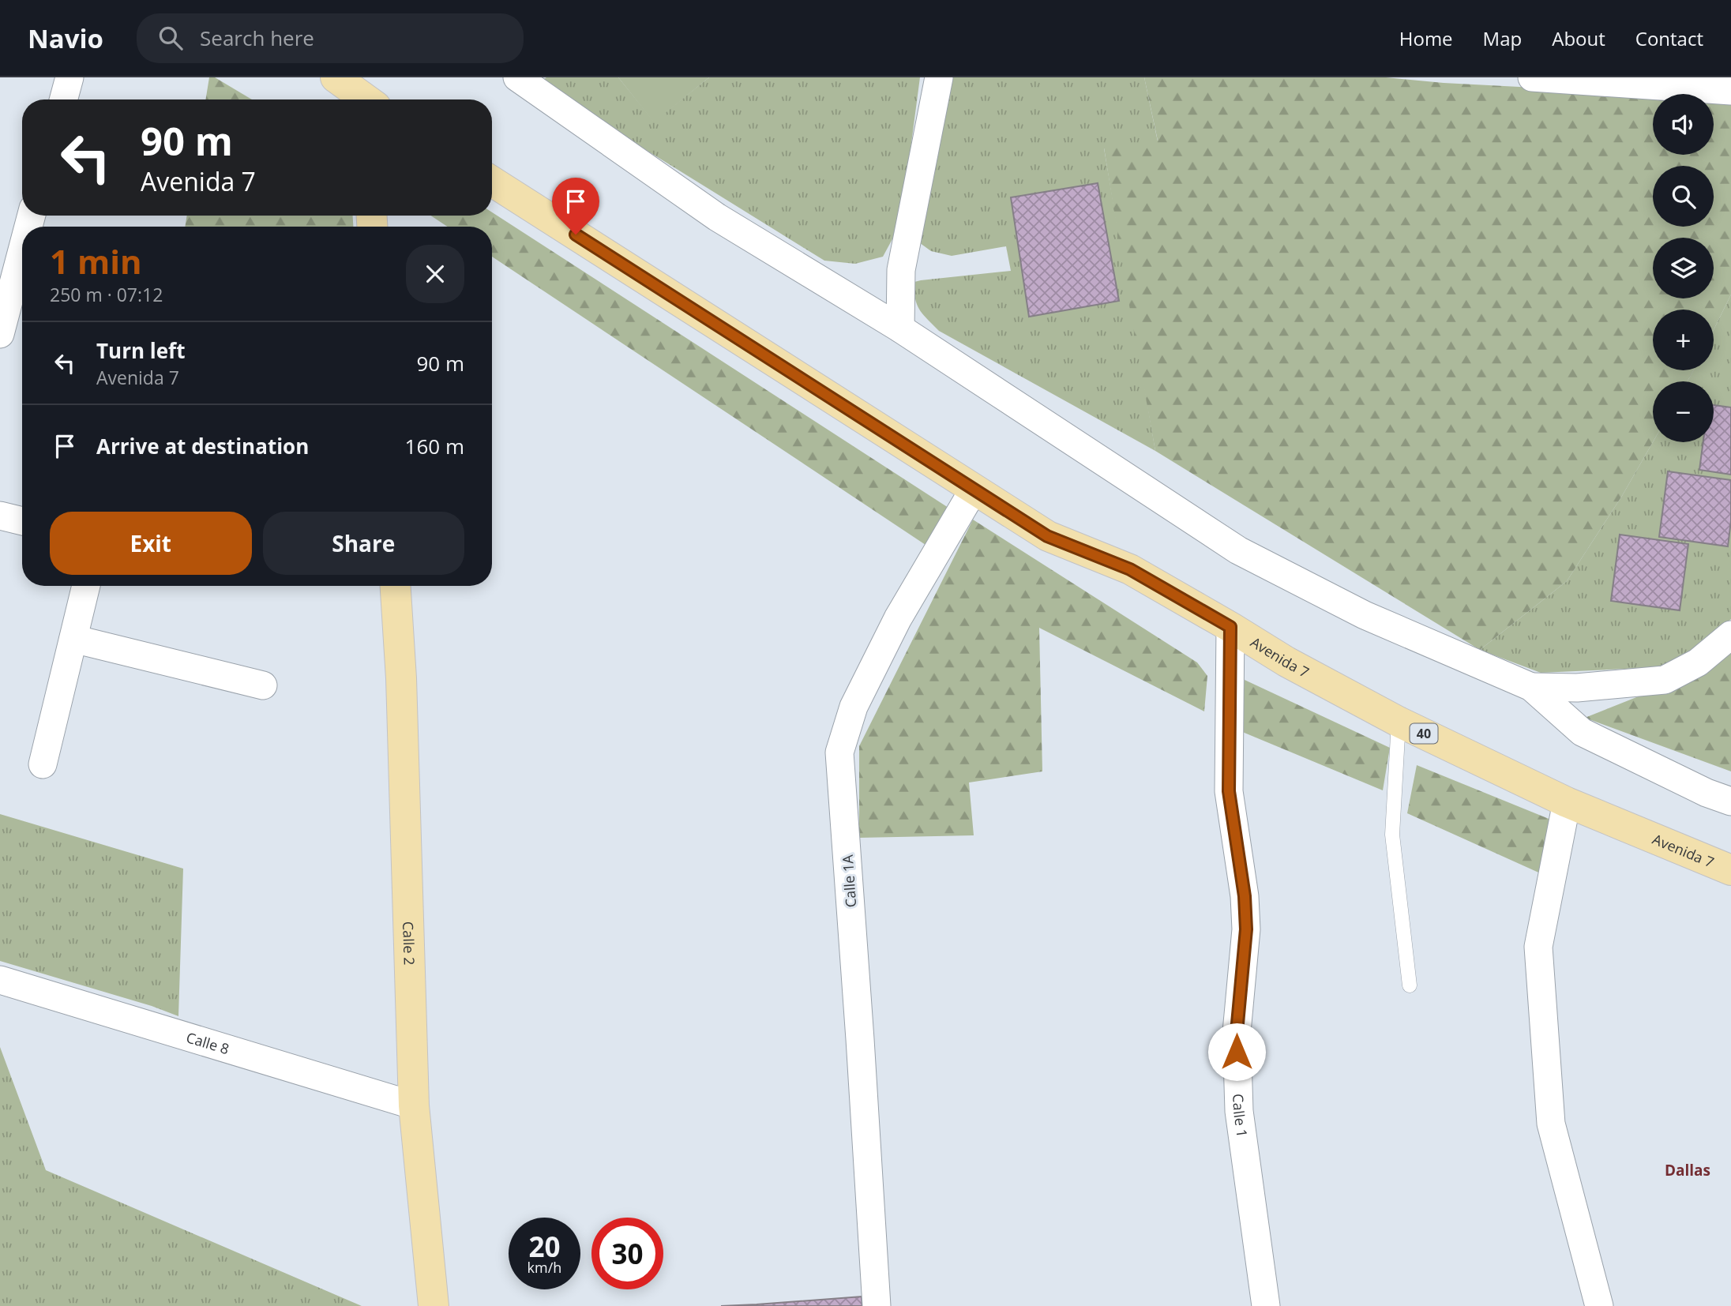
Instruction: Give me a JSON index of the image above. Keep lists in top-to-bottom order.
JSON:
{
  "streets": {
    "main road": ["Avenida 7", "40", "Calle 2"],
    "street": ["Calle 1A", "Calle 8", "Calle 1"]
  },
  "crossings": [
    ["Avenida 7", "Calle 1A"],
    ["Avenida 7", "Calle 1"],
    ["Calle 2", "Calle 8"]
  ],
  "districts": ["Dallas"],
  "page": {
    "header": "Navio",
    "search": "Search here",
    "nav": [
      "Home",
      "Map",
      "About",
      "Contact"
    ],
    "map_buttons": ["+", "−"],
    "turn": ["90 m", "Avenida 7"],
    "heading": ["1 min", "250 m · 07:12"],
    "list": [
      {
        "name": "Turn left",
        "note": "Avenida 7",
        "value": "90 m"
      },
      {
        "name": "Arrive at destination",
        "value": "160 m"
      }
    ],
    "buttons": ["Exit", "Share"],
    "speed": "20 km/h",
    "limit": "30"
  }
}
